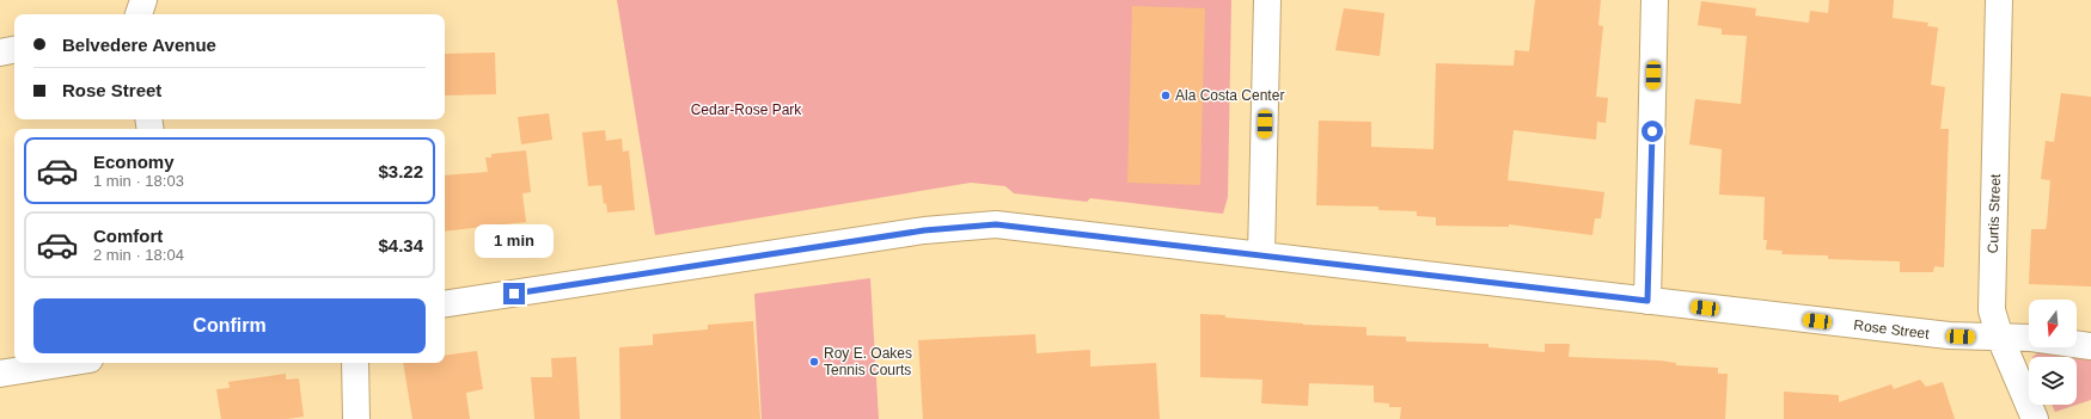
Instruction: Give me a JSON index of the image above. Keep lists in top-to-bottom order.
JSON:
{
  "streets": {
    "street": ["Curtis Street", "Rose Street"]
  },
  "crossings": [
    ["Curtis Street", "Rose Street"]
  ],
  "parks": ["Cedar-Rose Park"],
  "places": ["Ala Costa Center", "Roy E. Oakes Tennis Courts"],
  "north": "bottom",
  "page": {
    "banner": ["Belvedere Avenue", "Rose Street"],
    "list": [
      {
        "name": "Economy",
        "note": "1 min · 18:03",
        "value": "$3.22"
      },
      {
        "name": "Comfort",
        "note": "2 min · 18:04",
        "value": "$4.34"
      }
    ],
    "bubble": "1 min",
    "buttons": "Confirm"
  }
}
